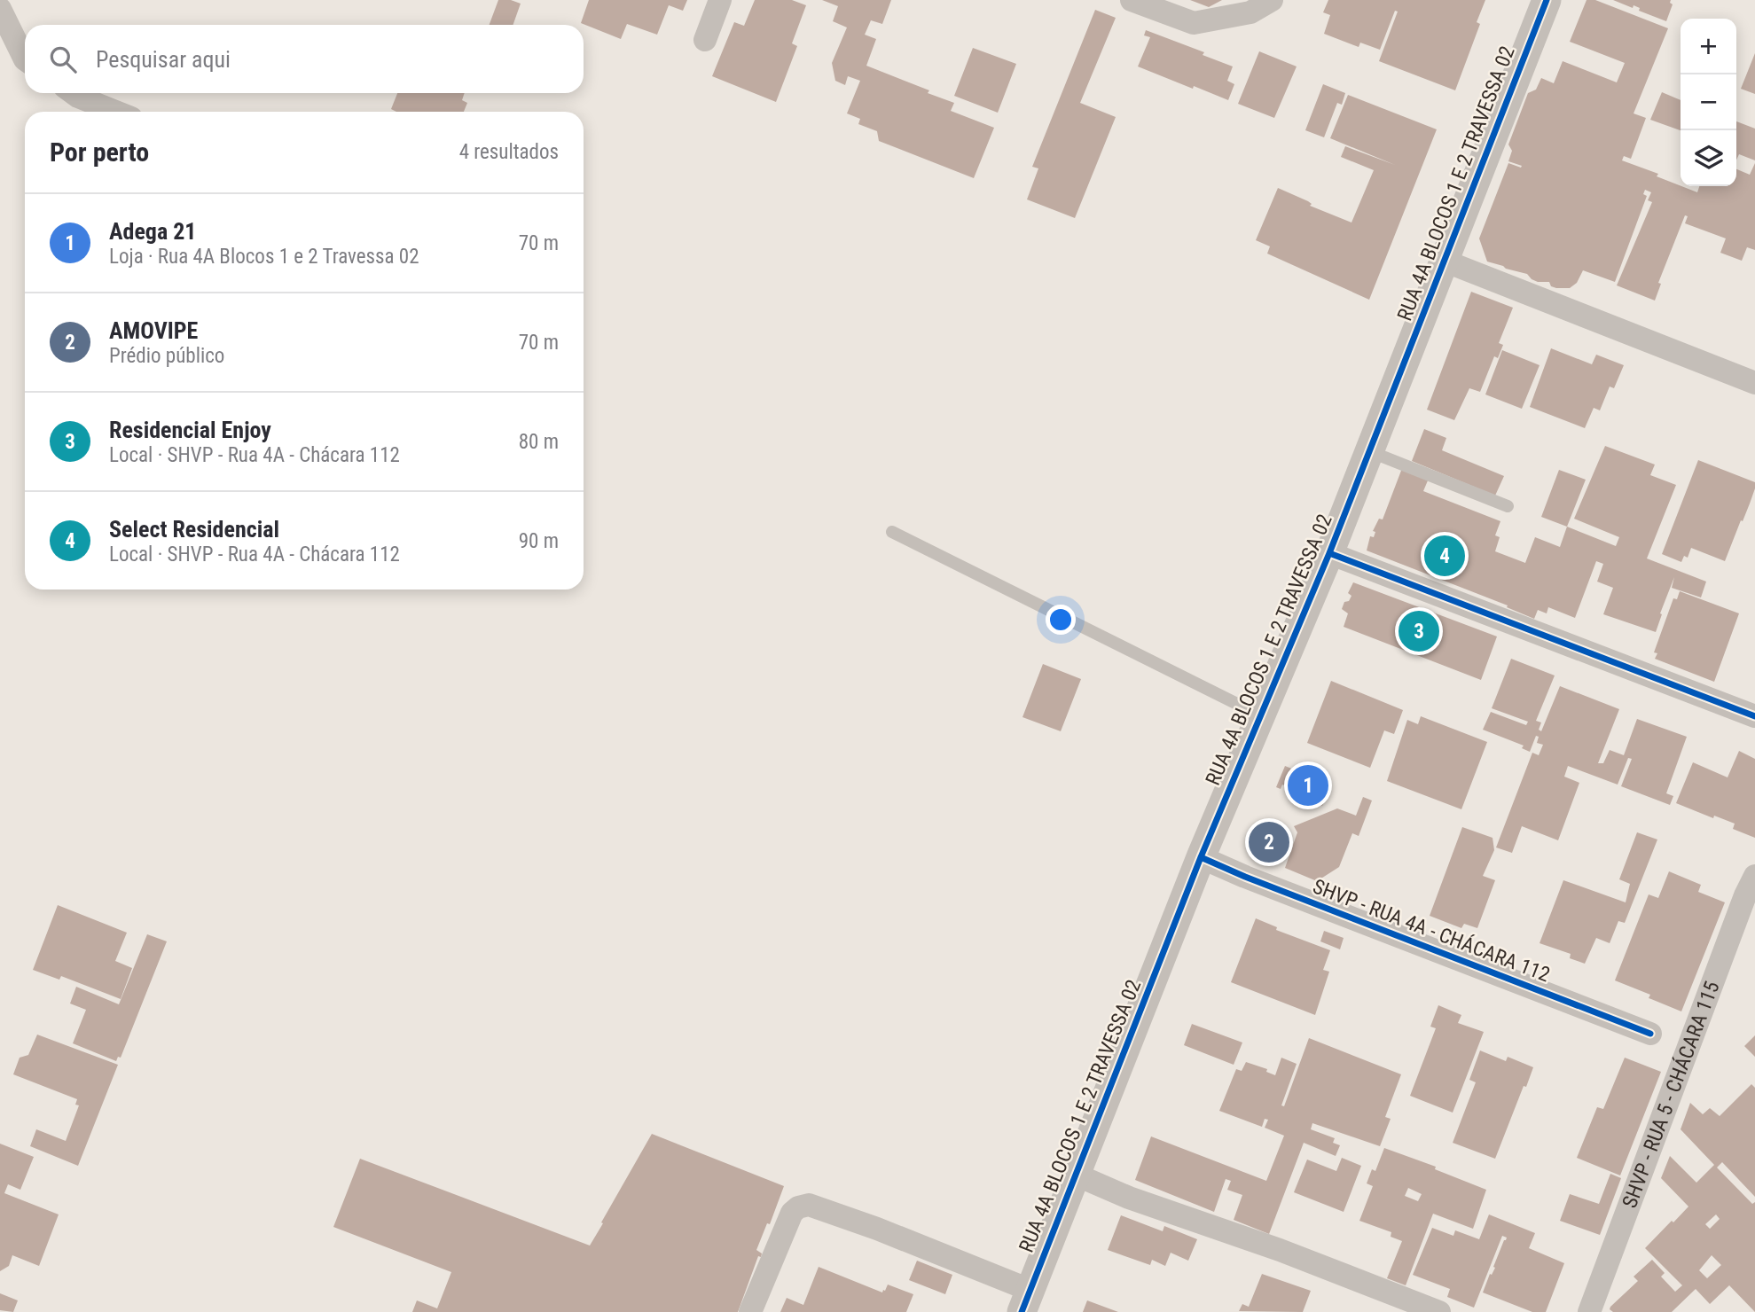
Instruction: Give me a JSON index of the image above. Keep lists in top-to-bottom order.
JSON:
{
  "streets": {
    "street": ["RUA 4A BLOCOS 1 E 2 TRAVESSA 02", "SHVP - RUA 4A - CHÁCARA 112", "SHVP - RUA 5 - CHÁCARA 115"]
  },
  "crossings": [
    ["RUA 4A BLOCOS 1 E 2 TRAVESSA 02", "SHVP - RUA 4A - CHÁCARA 112"]
  ],
  "page": {
    "map_buttons": ["+", "−"],
    "search": "Pesquisar aqui",
    "heading": ["Por perto", "4 resultados"],
    "list": [
      {
        "mark": "1",
        "name": "Adega 21",
        "note": "Loja · Rua 4A Blocos 1 e 2 Travessa 02",
        "value": "70 m"
      },
      {
        "mark": "2",
        "name": "AMOVIPE",
        "note": "Prédio público",
        "value": "70 m"
      },
      {
        "mark": "3",
        "name": "Residencial Enjoy",
        "note": "Local · SHVP - Rua 4A - Chácara 112",
        "value": "80 m"
      },
      {
        "mark": "4",
        "name": "Select Residencial",
        "note": "Local · SHVP - Rua 4A - Chácara 112",
        "value": "90 m"
      }
    ],
    "pins": [
      "4",
      "3",
      "1",
      "2"
    ]
  }
}
